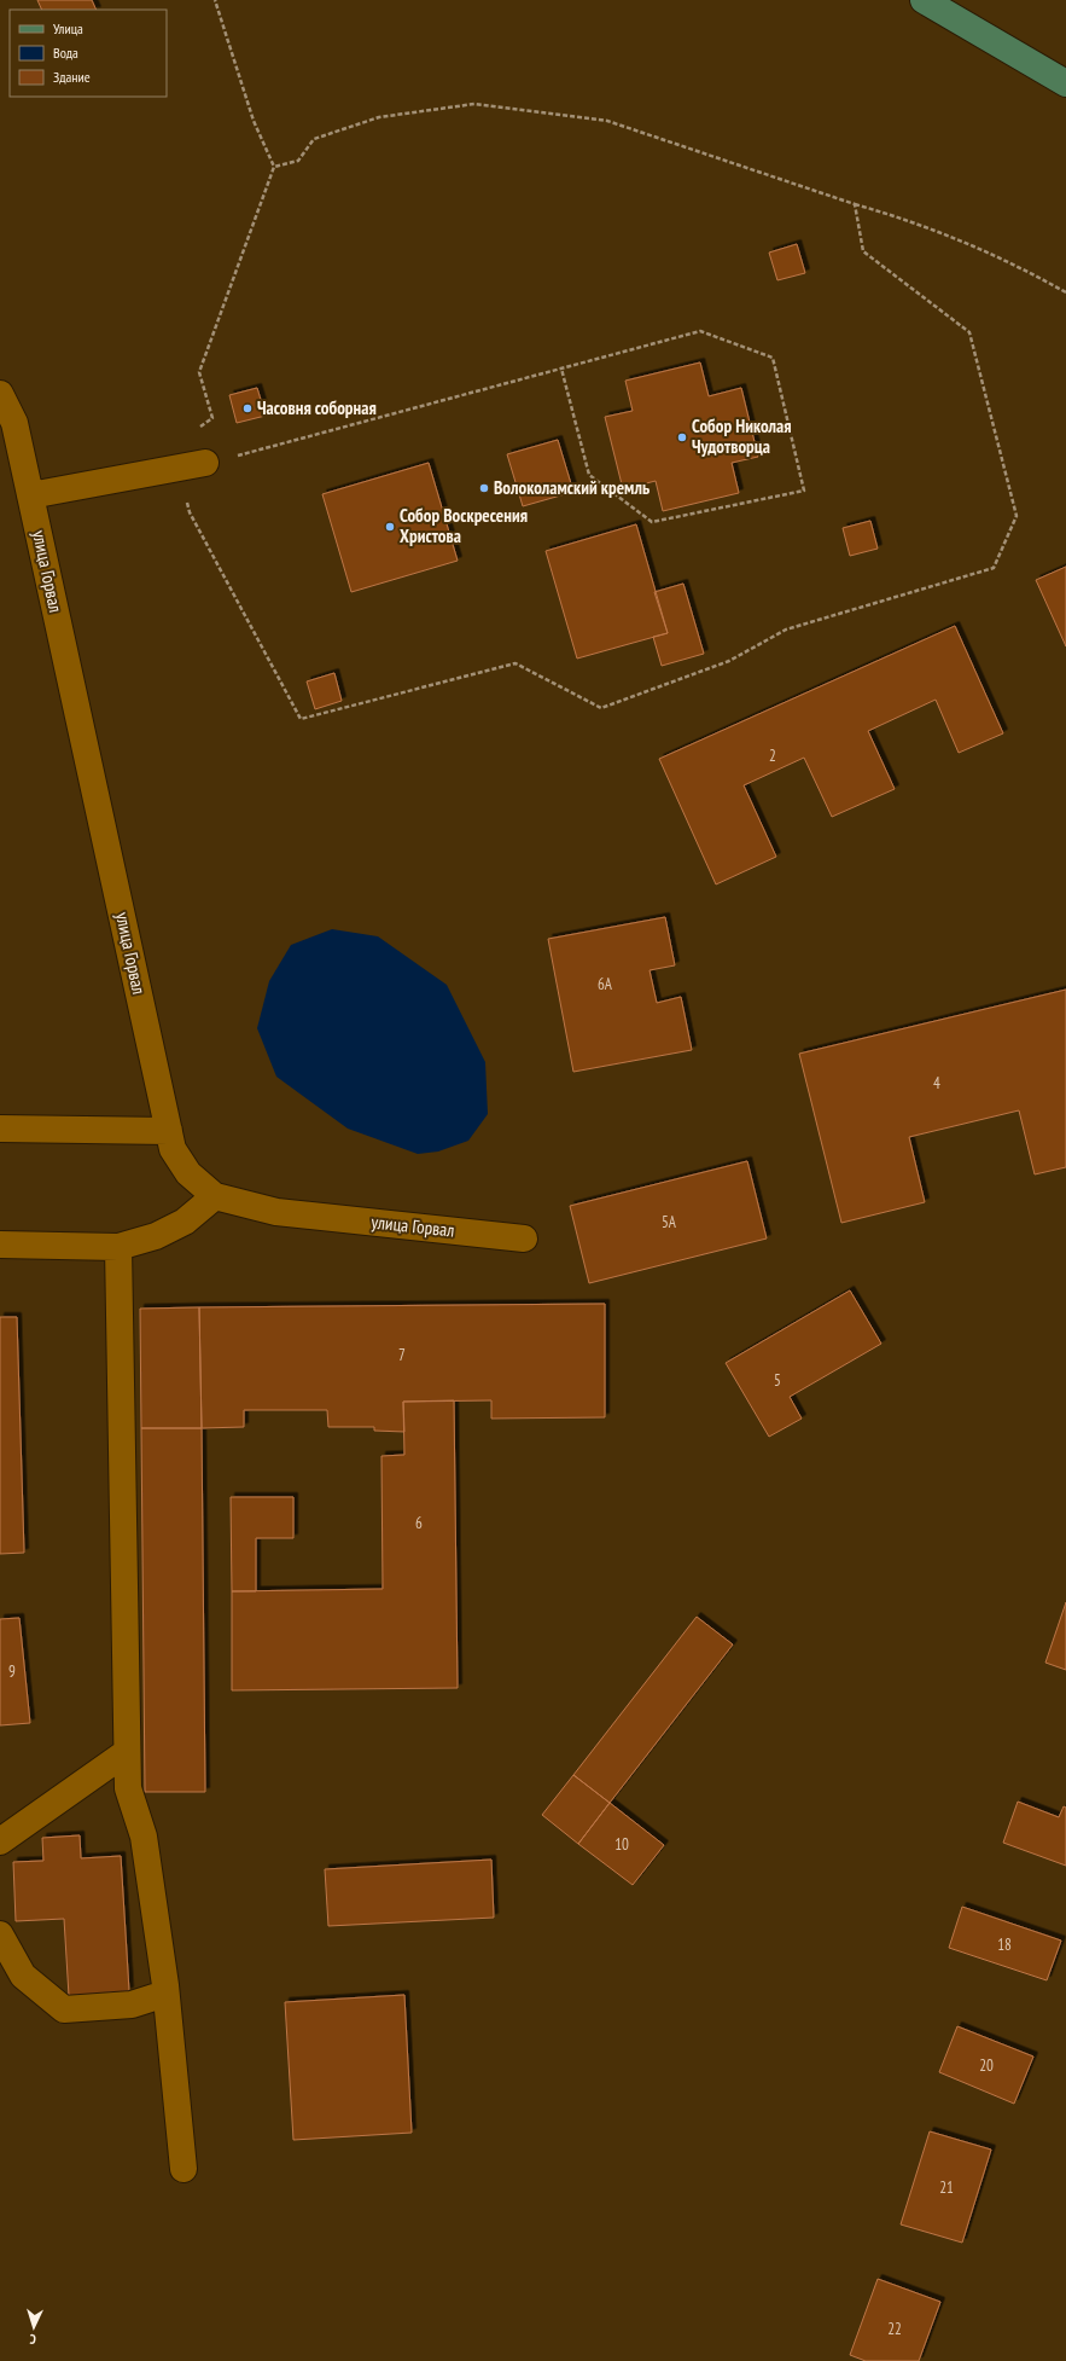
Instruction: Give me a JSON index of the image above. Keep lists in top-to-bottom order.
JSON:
{
  "streets": {
    "street": ["улица Горвал"]
  },
  "places": [
    "Часовня соборная",
    "Собор Николая Чудотворца",
    "Волоколамский кремль",
    "Собор Воскресения Христова"
  ],
  "house_numbers": [
    "2",
    "6А",
    "4",
    "5А",
    "7",
    "5",
    "6",
    "9",
    "10",
    "18",
    "20",
    "21",
    "22"
  ],
  "legend": ["Улица", "Вода", "Здание"],
  "north": "bottom"
}
